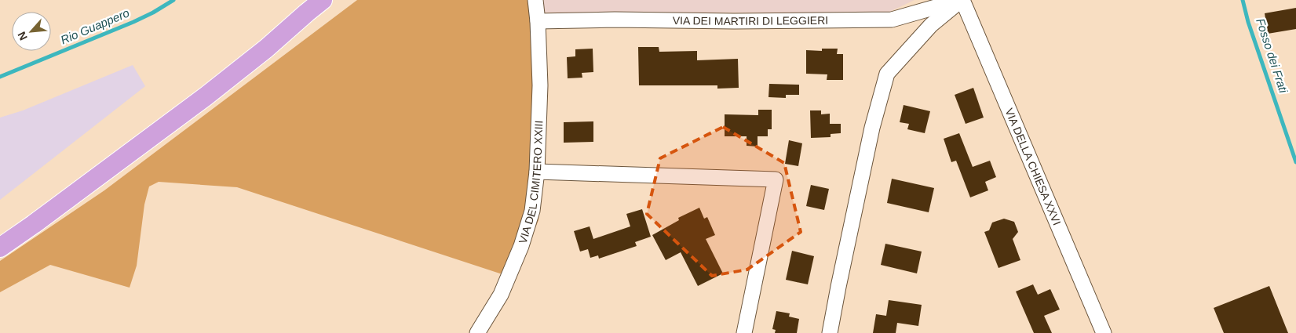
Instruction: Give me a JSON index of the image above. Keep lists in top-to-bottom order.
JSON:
{
  "streets": {
    "street": ["VIA DEI MARTIRI DI LEGGIERI", "VIA DELLA CHIESA XXVI", "VIA DEL CIMITERO XXIII"]
  },
  "crossings": [
    ["VIA DEI MARTIRI DI LEGGIERI", "VIA DELLA CHIESA XXVI"],
    ["VIA DEI MARTIRI DI LEGGIERI", "VIA DEL CIMITERO XXIII"]
  ],
  "water": ["Rio Guappero", "Fosso dei Frati"],
  "north": "bottom left"
}
